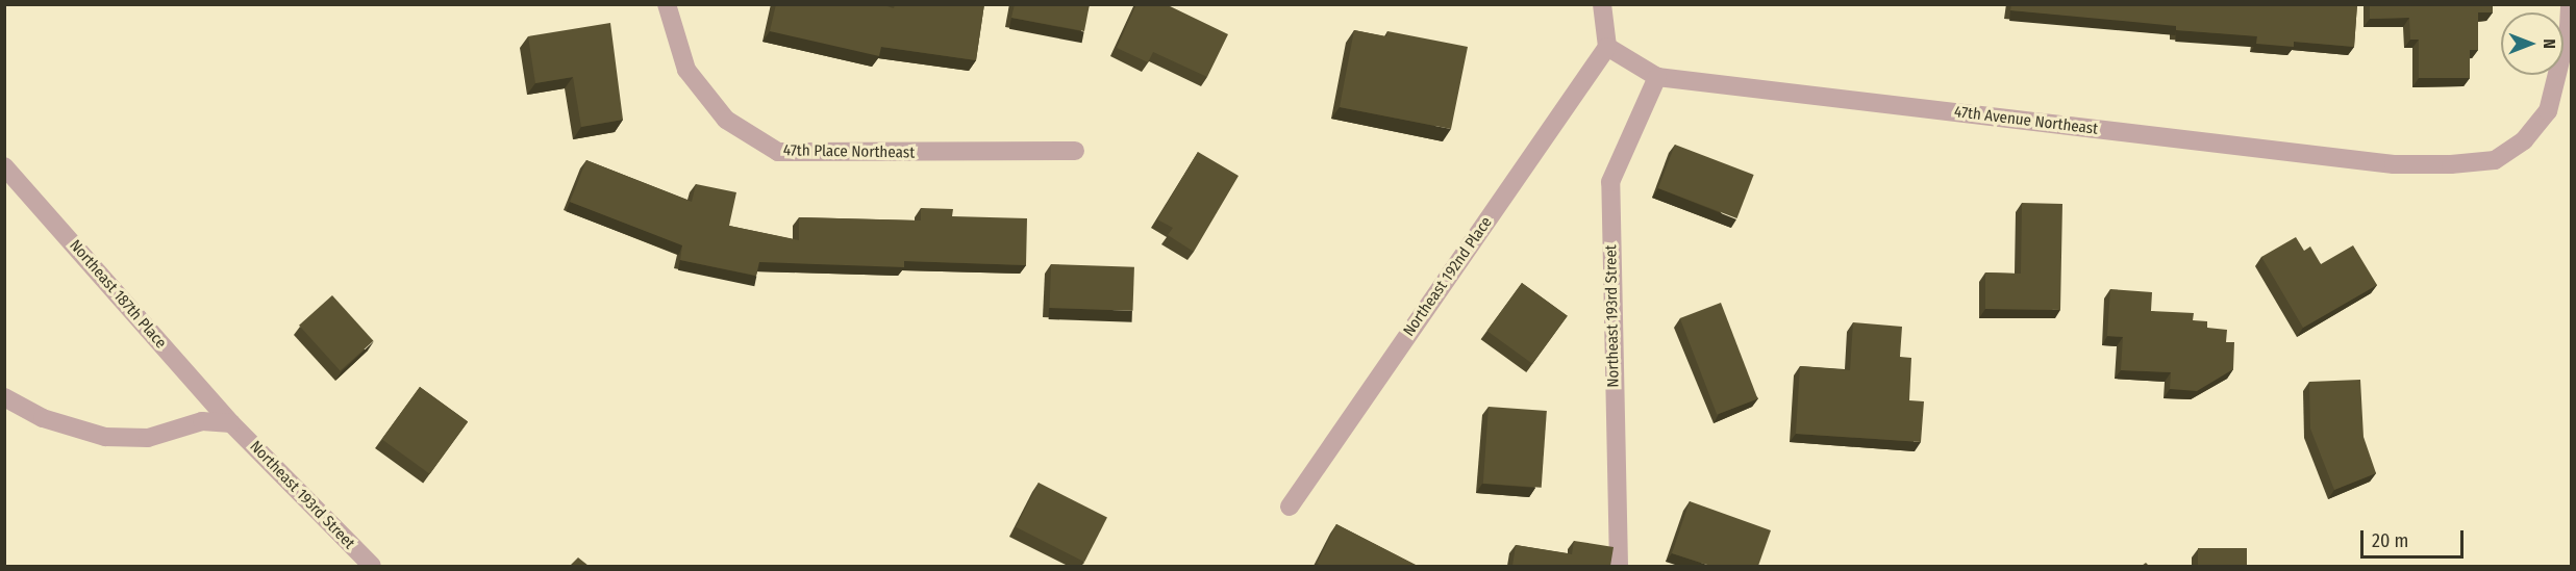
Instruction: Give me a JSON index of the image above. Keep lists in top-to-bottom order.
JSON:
{
  "streets": {
    "street": [
      "47th Avenue Northeast",
      "47th Place Northeast",
      "Northeast 192nd Place",
      "Northeast 187th Place",
      "Northeast 193rd Street"
    ]
  },
  "crossings": [
    ["47th Avenue Northeast", "Northeast 192nd Place"],
    ["47th Avenue Northeast", "Northeast 193rd Street"],
    ["Northeast 187th Place", "Northeast 193rd Street"]
  ],
  "scale_bar": "20 m",
  "north": "right"
}
